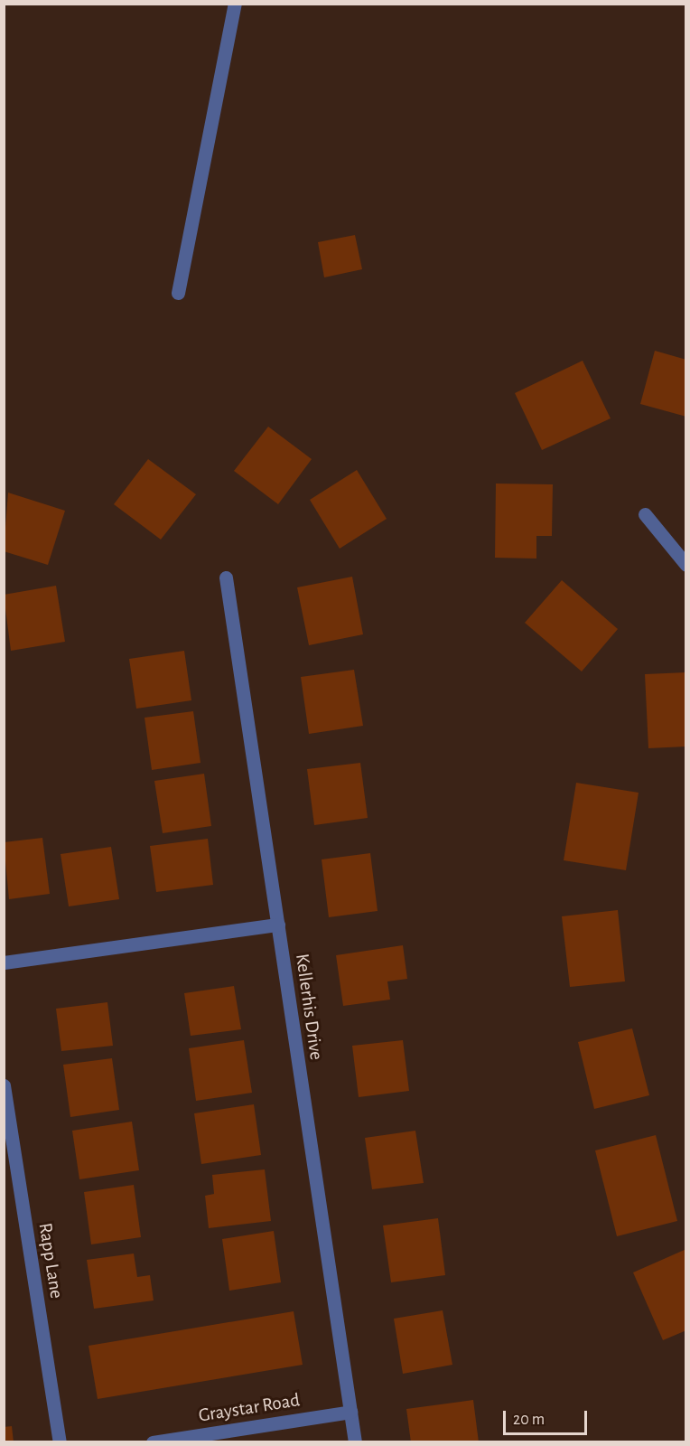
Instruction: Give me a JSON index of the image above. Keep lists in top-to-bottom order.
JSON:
{
  "streets": {
    "street": ["Kellerhis Drive", "Rapp Lane", "Graystar Road"]
  },
  "crossings": [
    ["Kellerhis Drive", "Graystar Road"]
  ],
  "scale_bar": "20 m"
}
